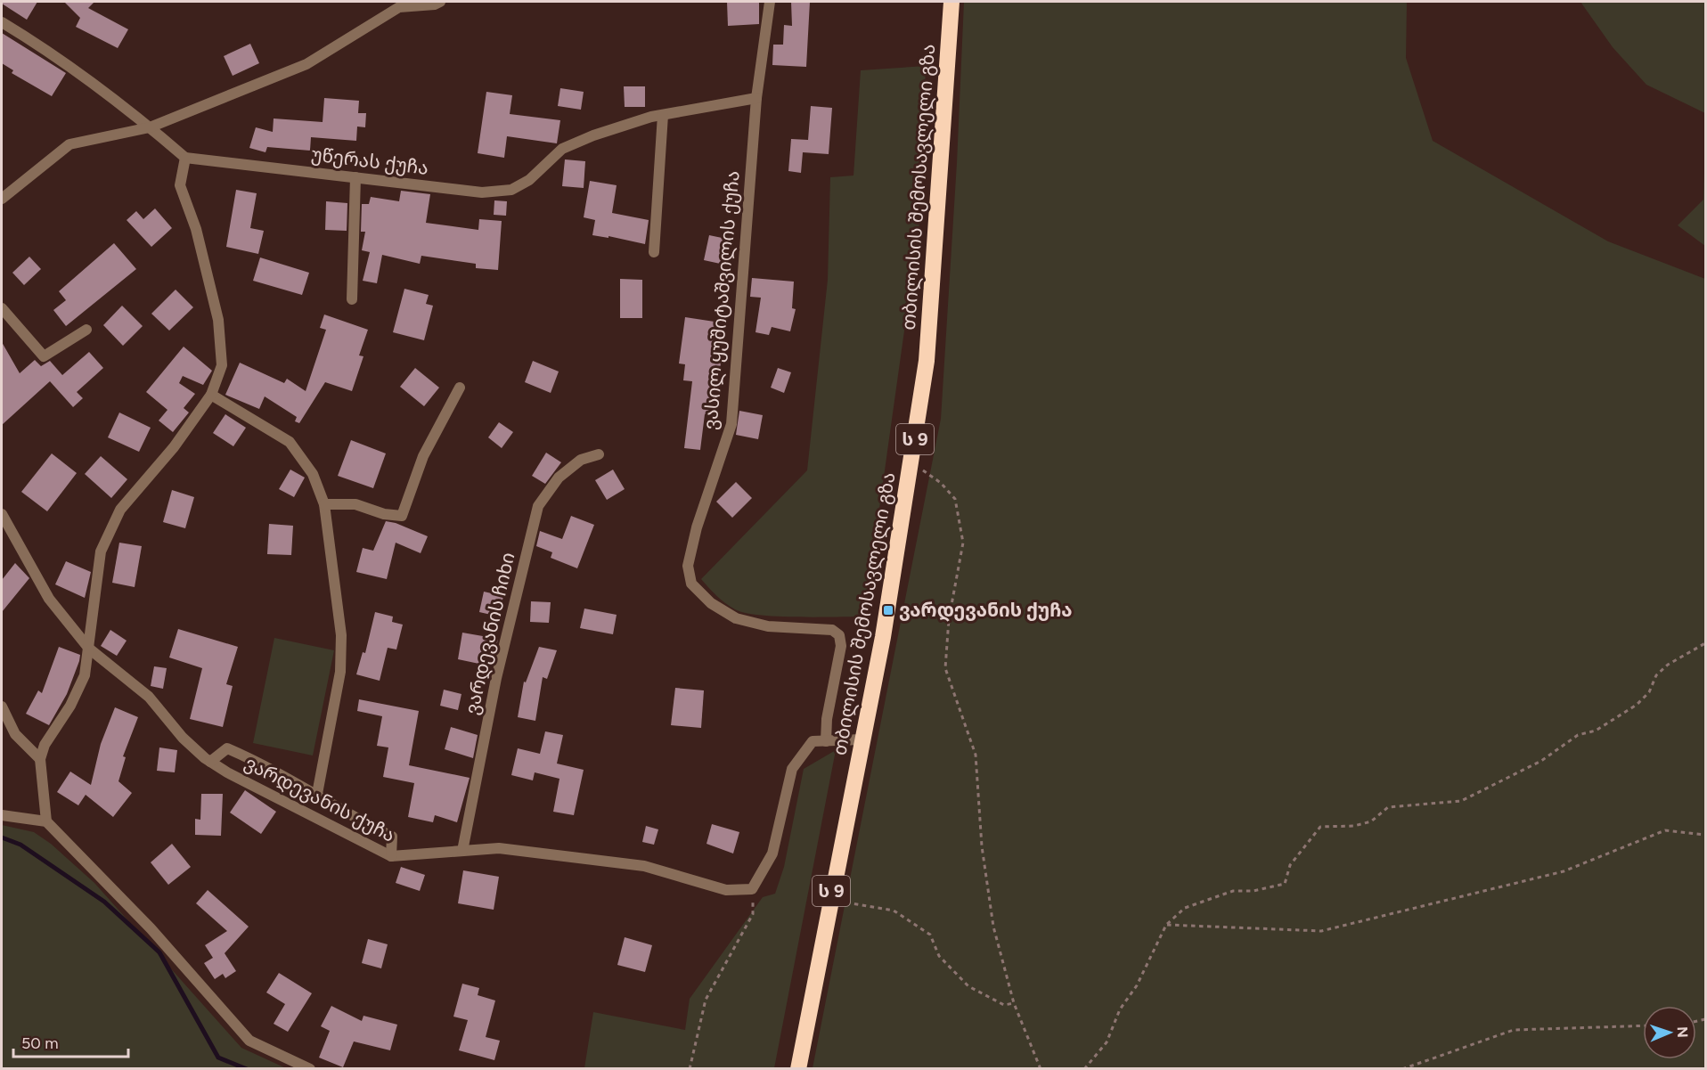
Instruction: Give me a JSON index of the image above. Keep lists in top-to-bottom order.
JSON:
{
  "streets": {
    "highway": ["თბილისის შემოსავლელი გზა", "ს 9"],
    "street": [
      "უწერას ქუჩა",
      "ვასილ ყუშიტაშვილის ქუჩა",
      "ვარდევანის ჩიხი",
      "ვარდევანის ქუჩა"
    ]
  },
  "crossings": [
    ["უწერას ქუჩა", "ვასილ ყუშიტაშვილის ქუჩა"],
    ["ვარდევანის ჩიხი", "ვარდევანის ქუჩა"]
  ],
  "places": {
    "transit": ["ვარდევანის ქუჩა"]
  },
  "scale_bar": "50 m",
  "north": "right"
}
